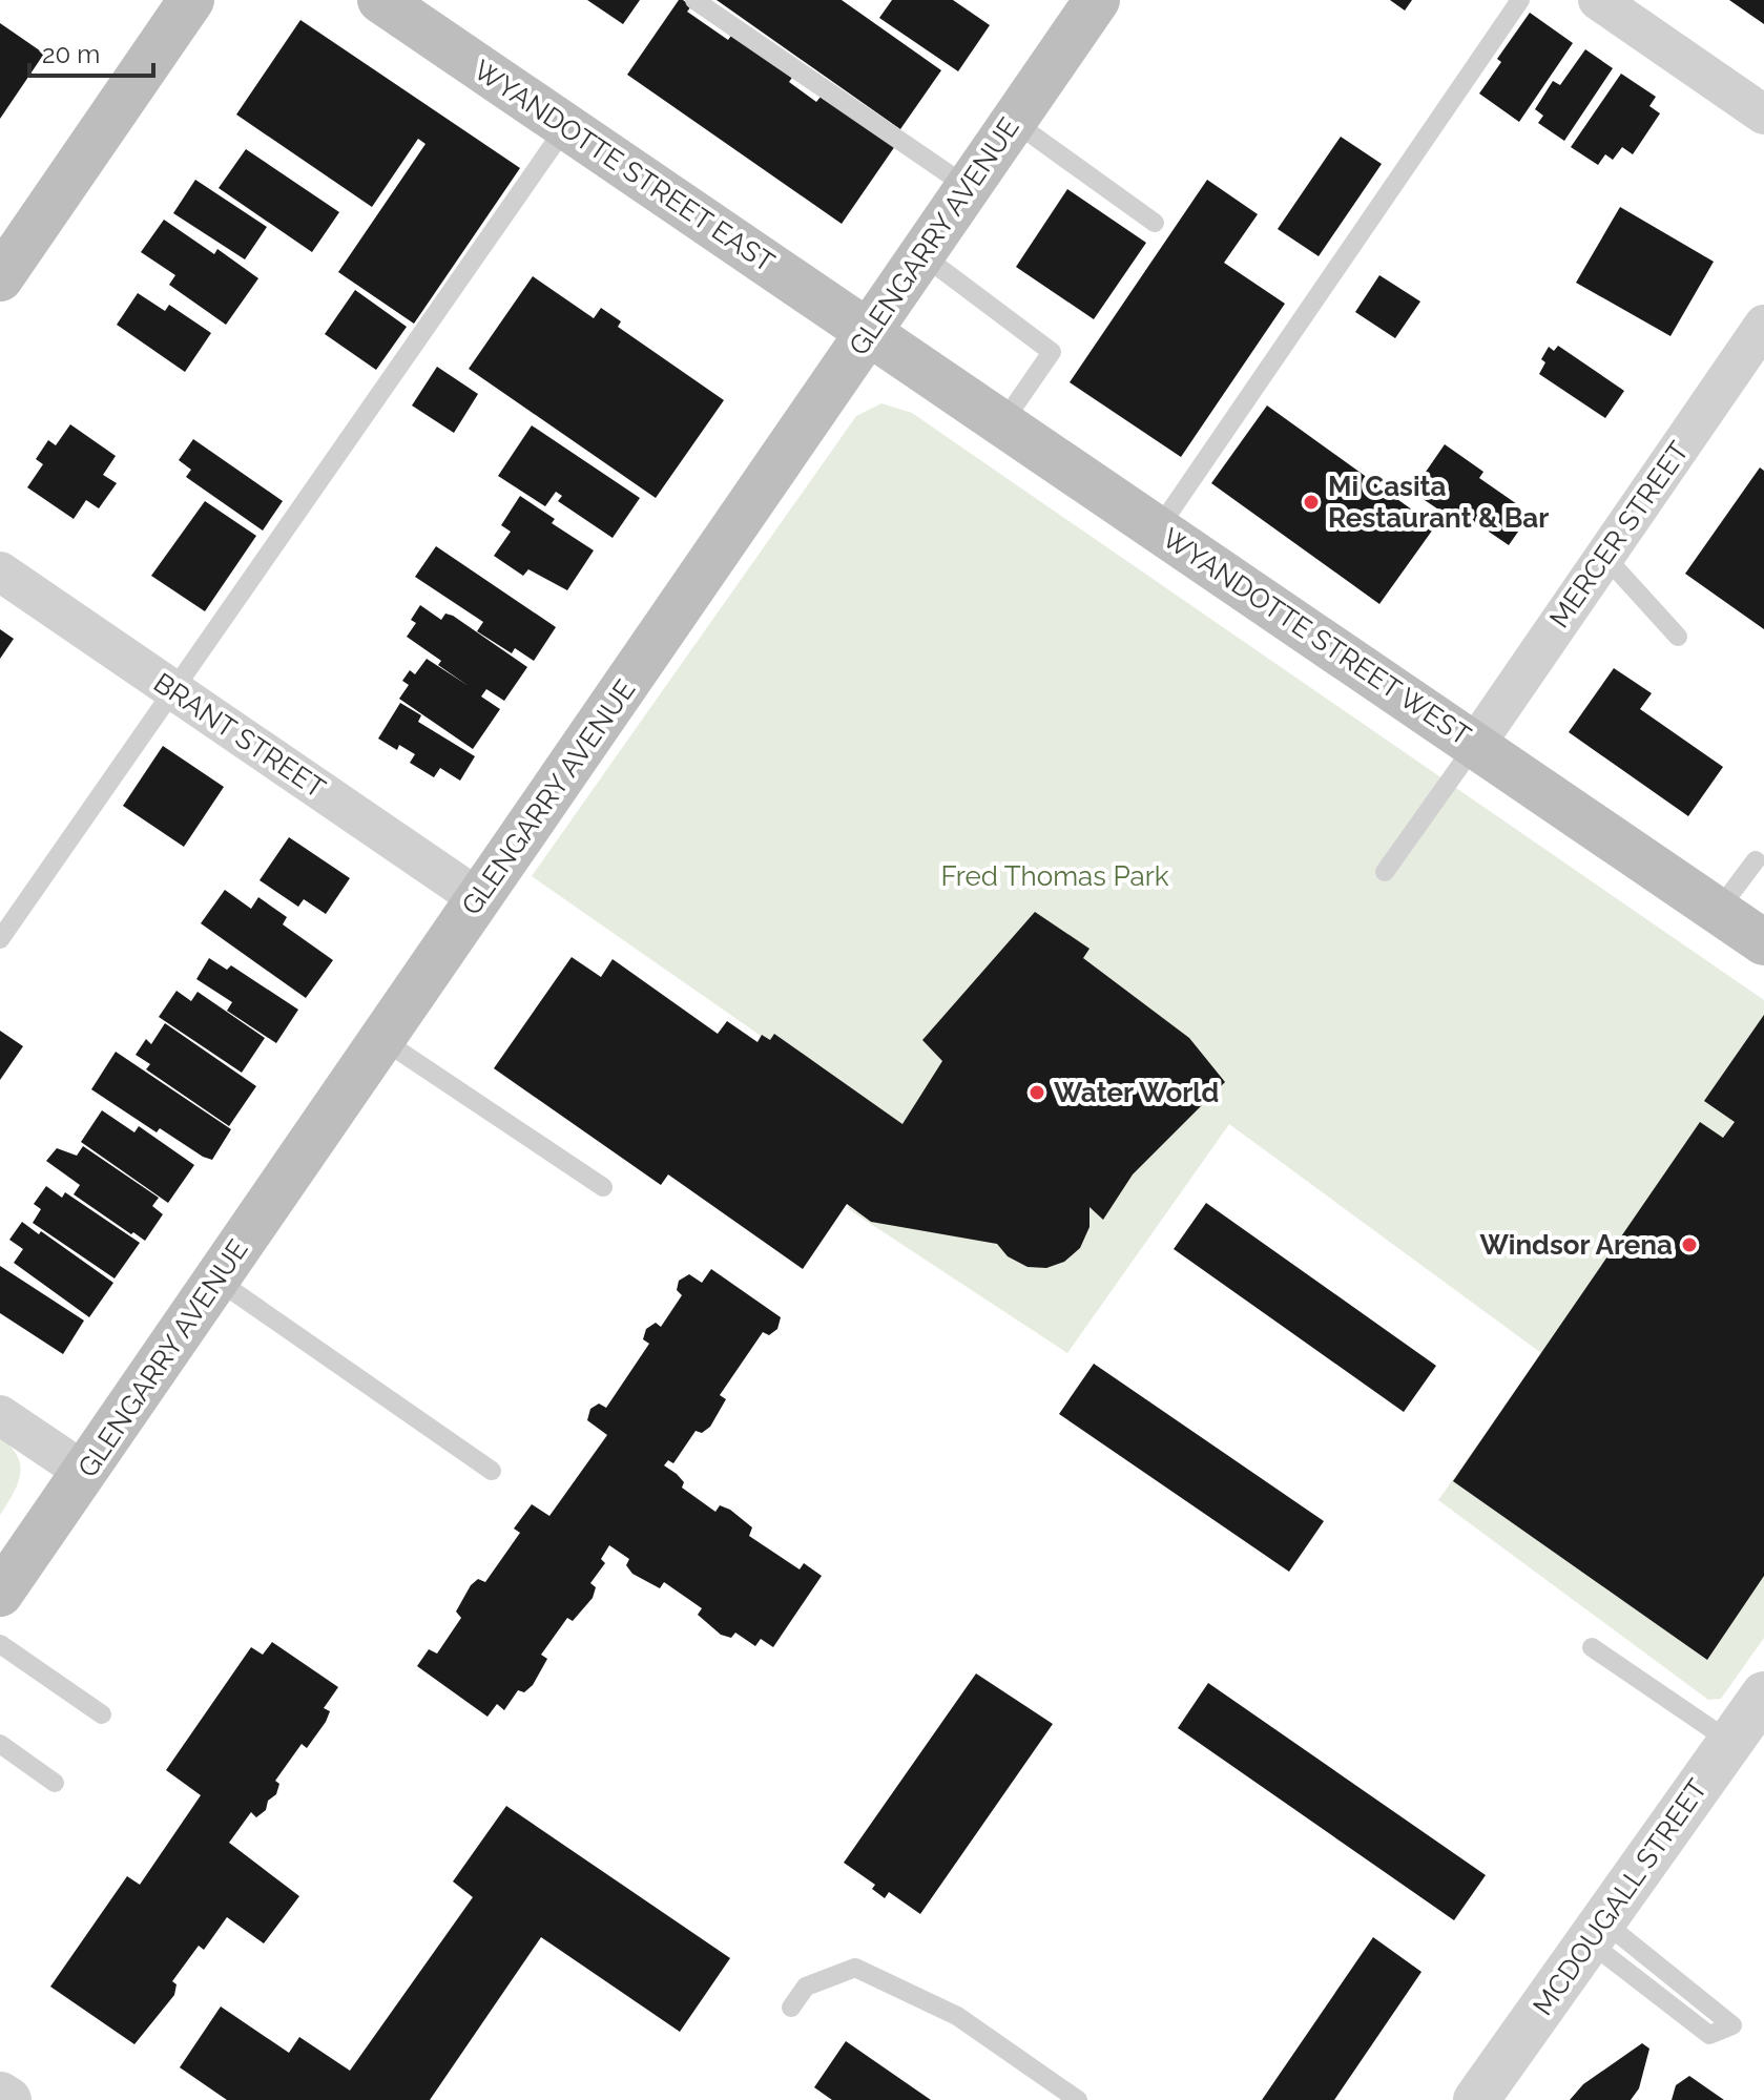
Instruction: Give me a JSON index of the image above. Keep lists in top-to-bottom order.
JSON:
{
  "streets": {
    "main road": ["WYANDOTTE STREET EAST", "GLENGARRY AVENUE", "WYANDOTTE STREET WEST"],
    "street": ["MERCER STREET", "BRANT STREET", "MCDOUGALL STREET"]
  },
  "crossings": [
    ["WYANDOTTE STREET EAST", "GLENGARRY AVENUE"],
    ["WYANDOTTE STREET EAST", "WYANDOTTE STREET WEST"],
    ["GLENGARRY AVENUE", "WYANDOTTE STREET WEST"],
    ["GLENGARRY AVENUE", "BRANT STREET"],
    ["MERCER STREET", "WYANDOTTE STREET WEST"]
  ],
  "parks": ["Fred Thomas Park"],
  "places": ["Mi Casita Restaurant & Bar", "Water World", "Windsor Arena"],
  "scale_bar": "20 m"
}
